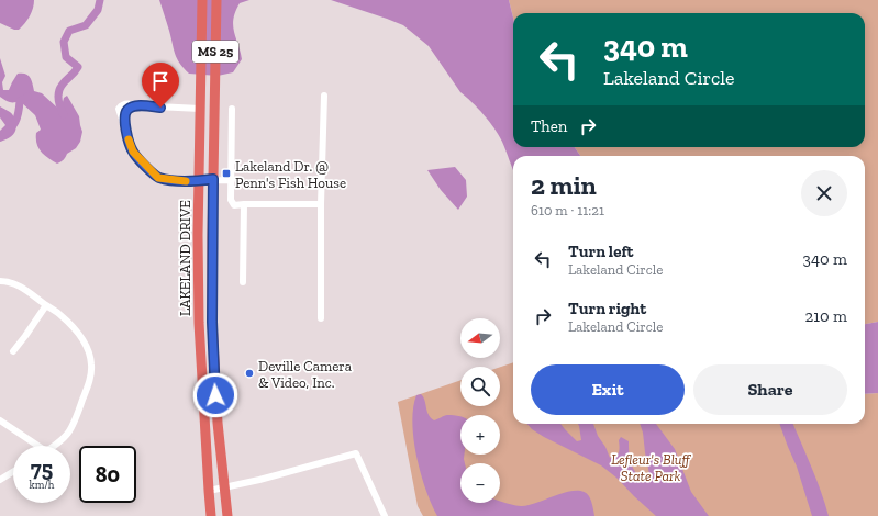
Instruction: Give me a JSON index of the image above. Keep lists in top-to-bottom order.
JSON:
{
  "streets": {
    "highway": ["MS 25", "LAKELAND DRIVE"]
  },
  "parks": ["Lefleur's Bluff State Park"],
  "places": {
    "transit": ["Lakeland Dr. @ Penn's Fish House"],
    "other": ["Deville Camera & Video, Inc."]
  },
  "north": "left",
  "page": {
    "turn": ["340 m", "Lakeland Circle"],
    "then": "Then",
    "heading": ["2 min", "610 m · 11:21"],
    "list": [
      {
        "name": "Turn left",
        "note": "Lakeland Circle",
        "value": "340 m"
      },
      {
        "name": "Turn right",
        "note": "Lakeland Circle",
        "value": "210 m"
      }
    ],
    "map_buttons": ["+", "−"],
    "buttons": ["Exit", "Share"],
    "speed": "75 km/h",
    "limit": "80"
  }
}
